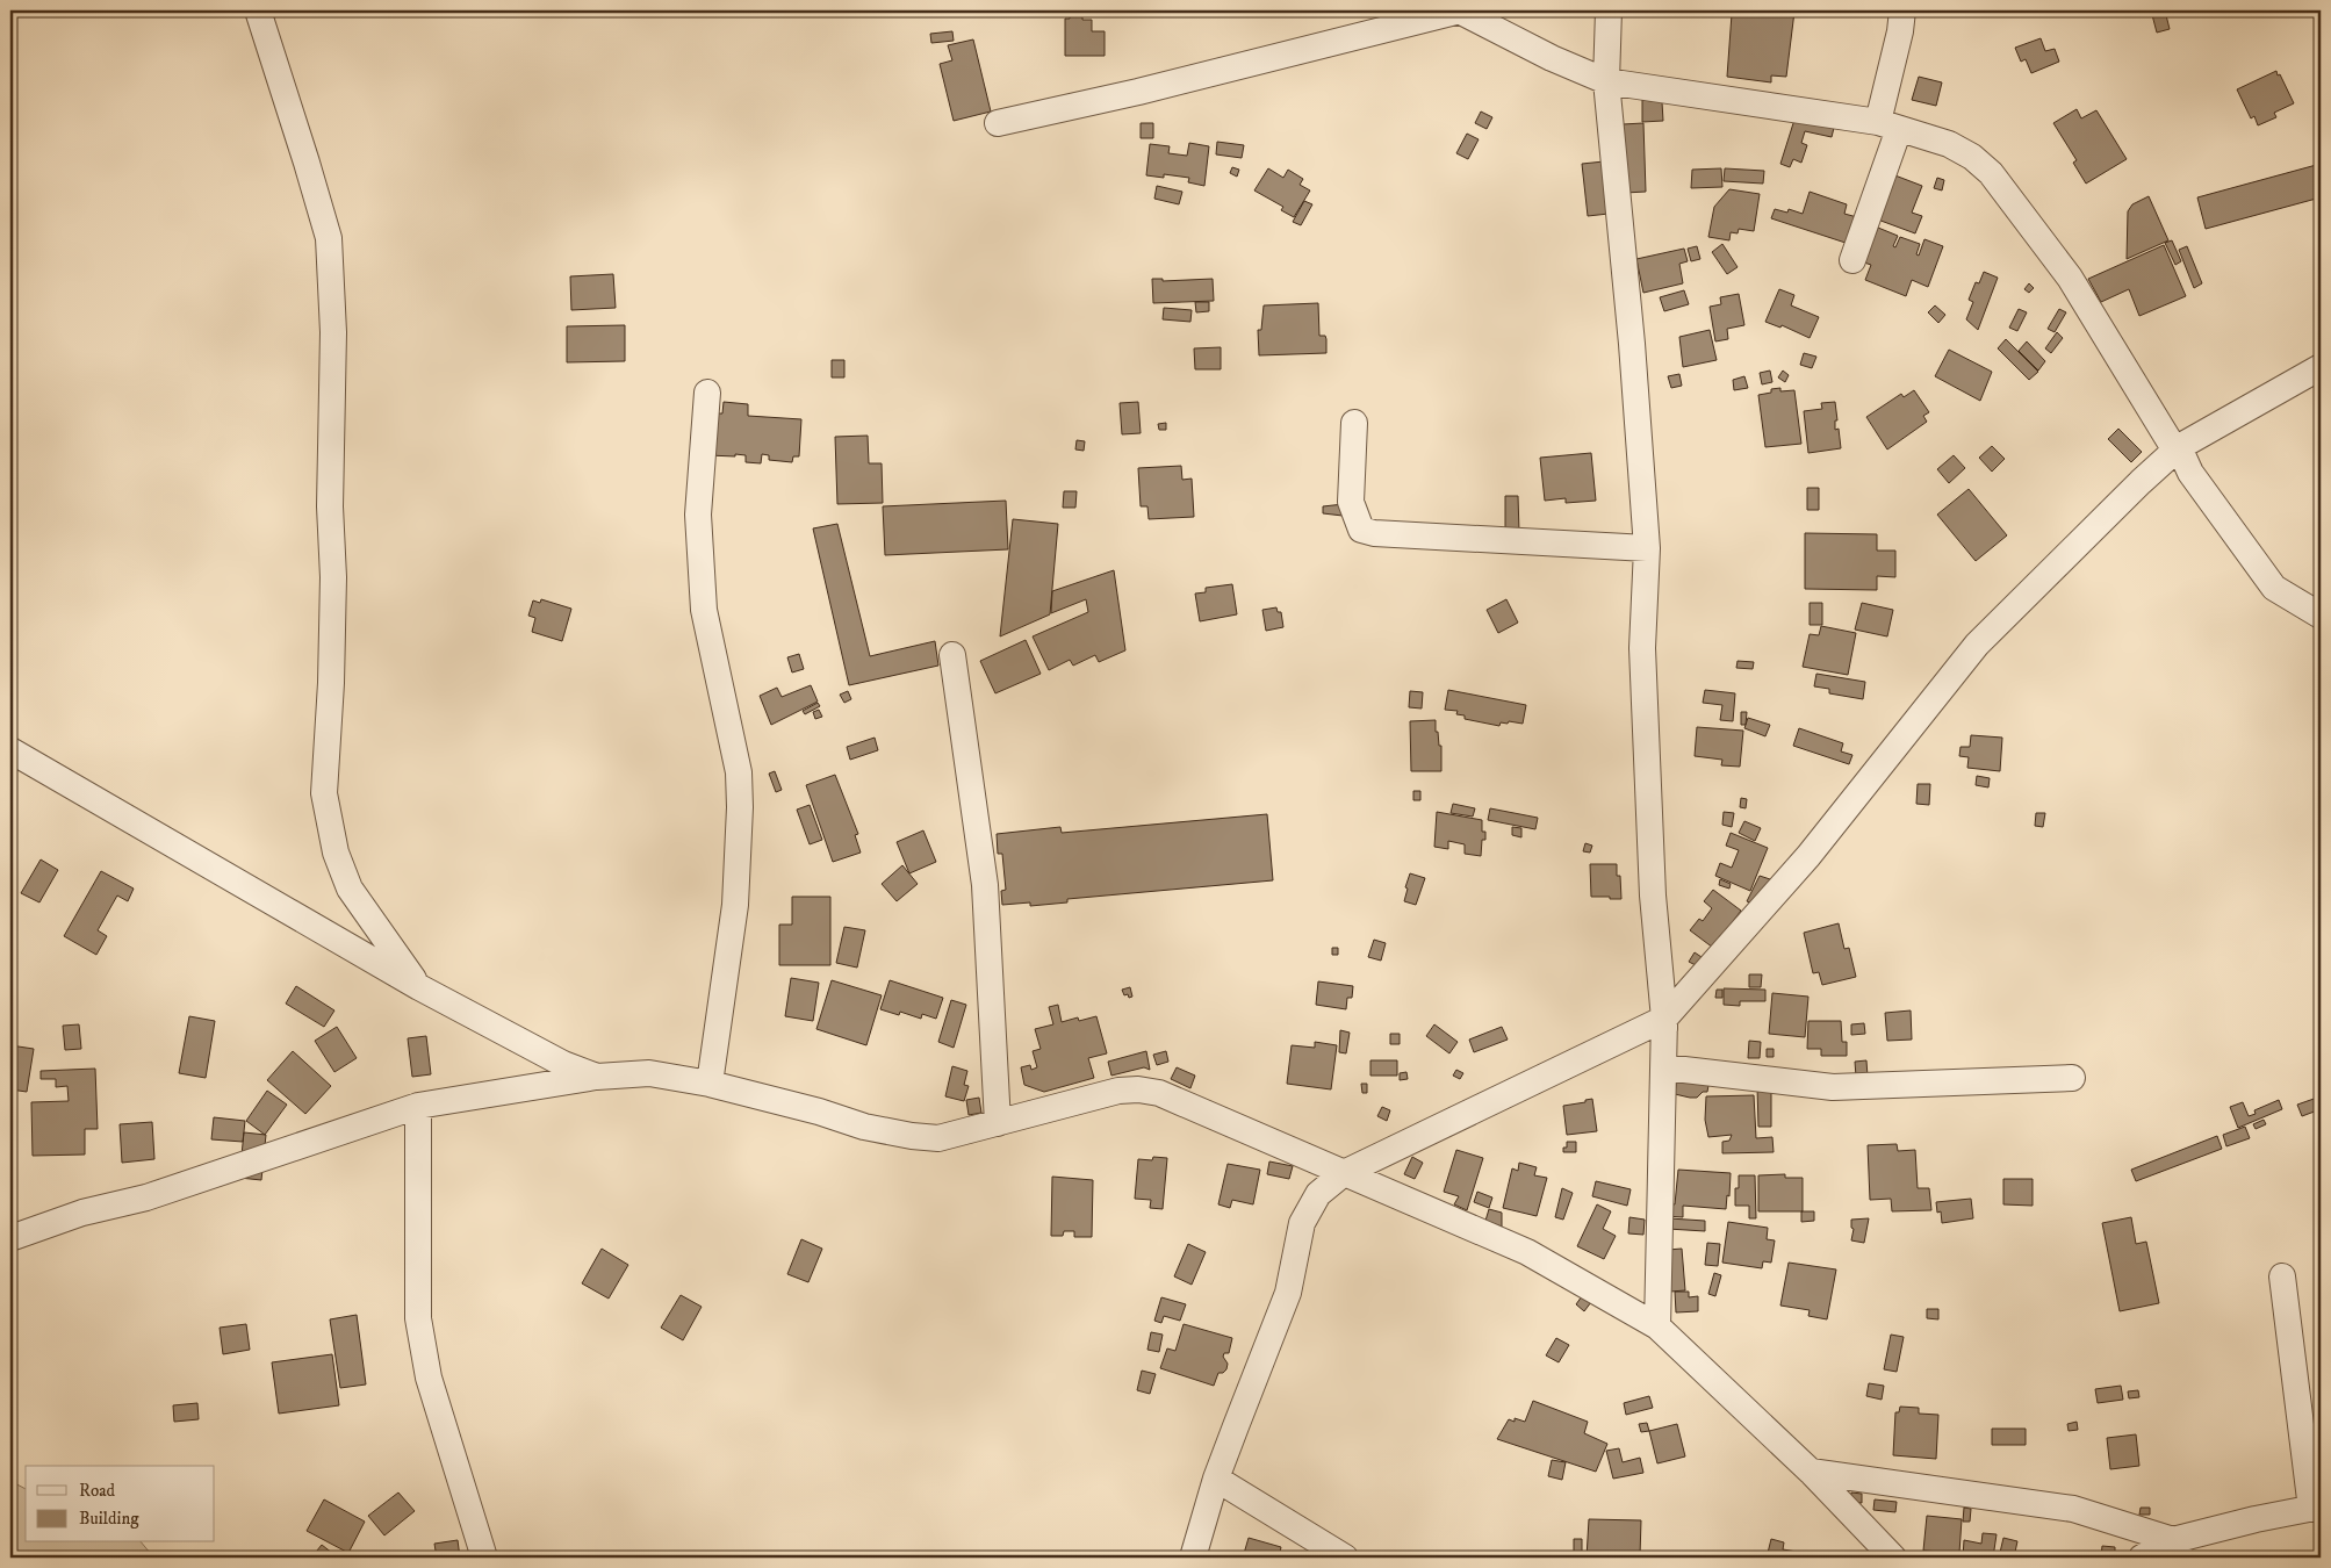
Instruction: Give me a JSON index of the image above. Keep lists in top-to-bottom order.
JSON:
{
  "legend": ["Road", "Building"]
}
